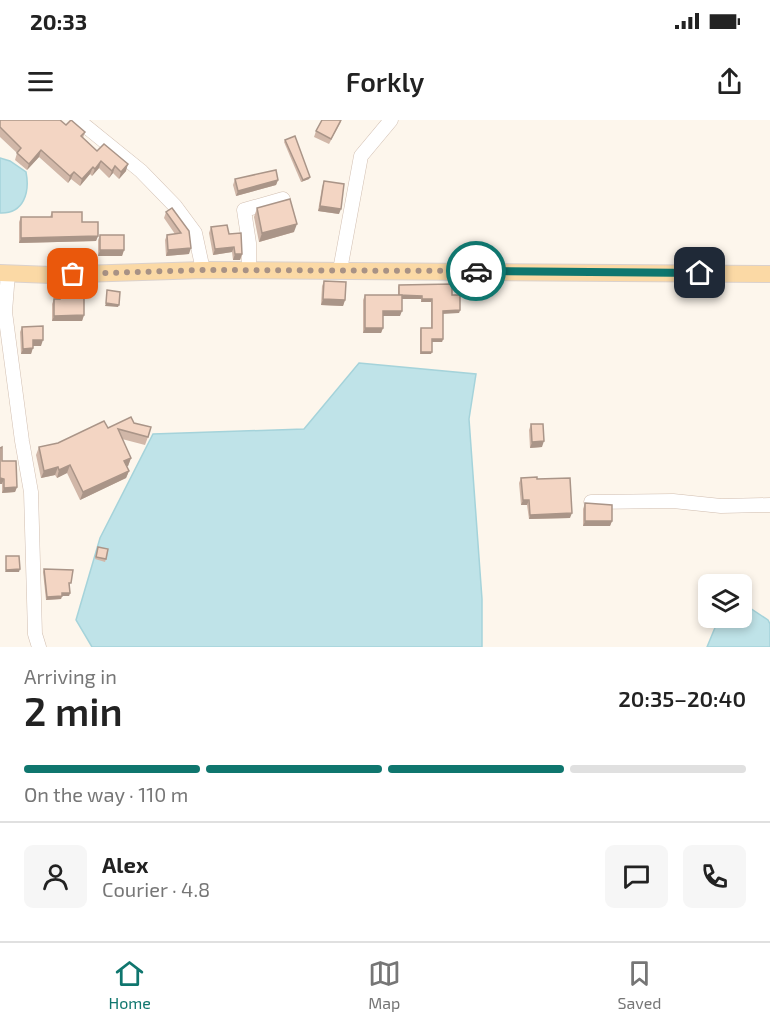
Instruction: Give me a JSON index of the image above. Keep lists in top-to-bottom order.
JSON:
{
  "page": {
    "status": "20:33",
    "header": "Forkly",
    "heading": ["2 min", "Arriving in", "20:35–20:40"],
    "panel": ["Alex", "Courier · 4.8"],
    "bar": "On the way · 110 m",
    "tabs": ["Home", "Map", "Saved"]
  }
}
